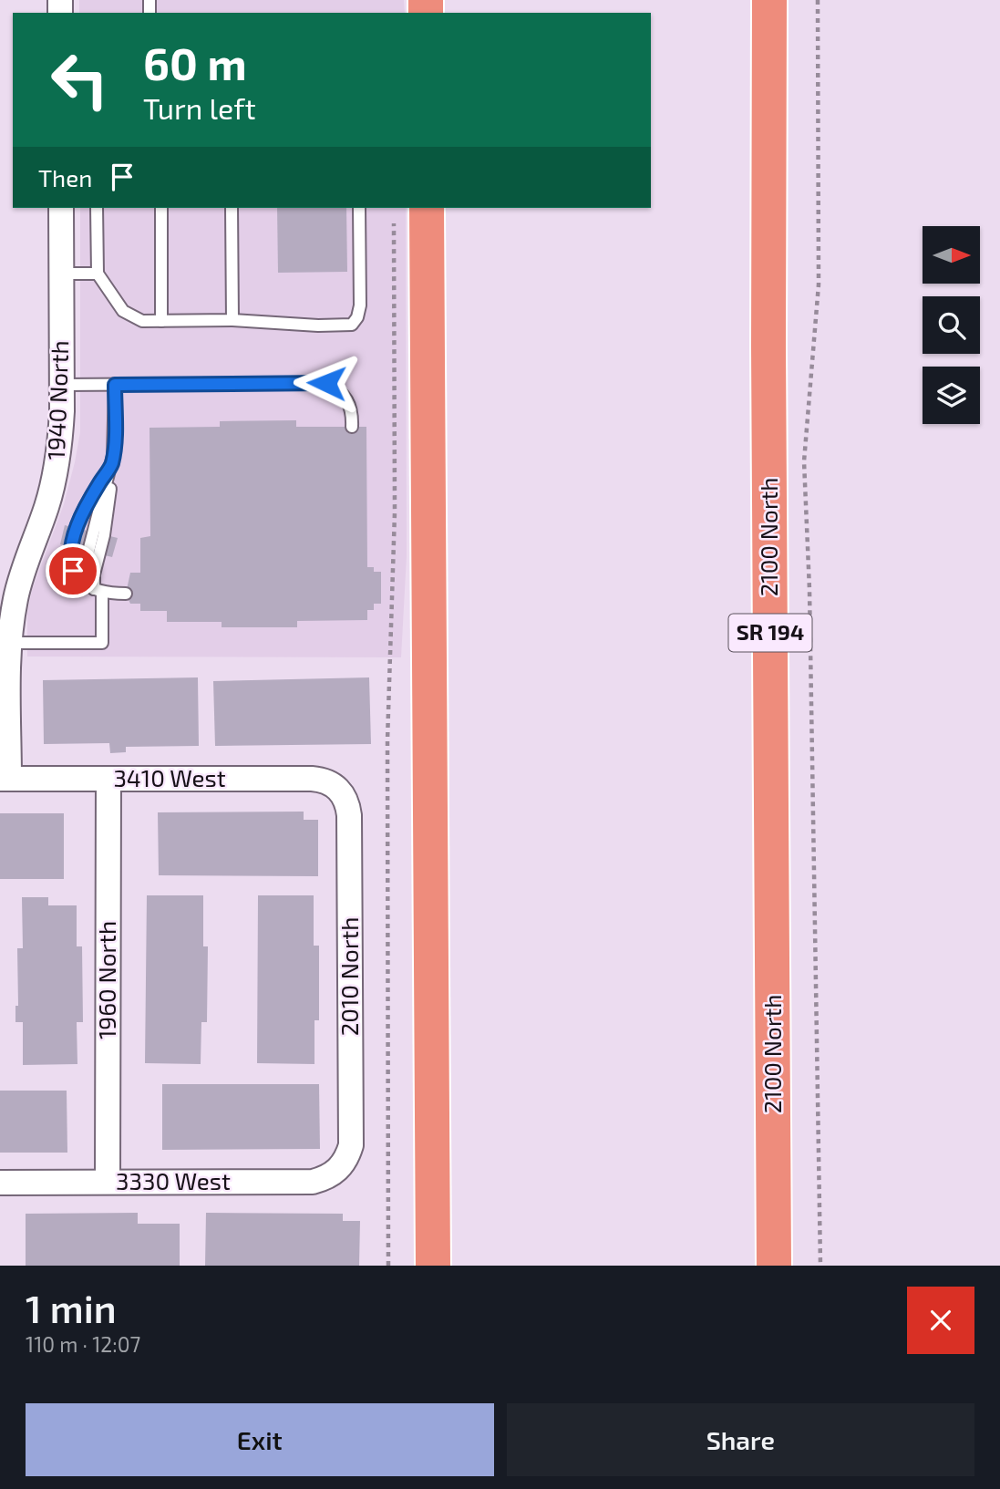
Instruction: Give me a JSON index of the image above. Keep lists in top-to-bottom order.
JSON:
{
  "streets": {
    "highway": ["2100 North", "SR 194"],
    "street": [
      "1940 North",
      "3410 West",
      "2010 North",
      "1960 North",
      "3330 West"
    ]
  },
  "crossings": [
    ["1940 North", "3410 West"],
    ["3410 West", "2010 North"],
    ["3410 West", "1960 North"],
    ["2010 North", "3330 West"],
    ["1960 North", "3330 West"]
  ],
  "north": "right",
  "page": {
    "turn": ["60 m", "Turn left"],
    "then": "Then",
    "heading": ["1 min", "110 m · 12:07"],
    "buttons": ["Exit", "Share"]
  }
}
